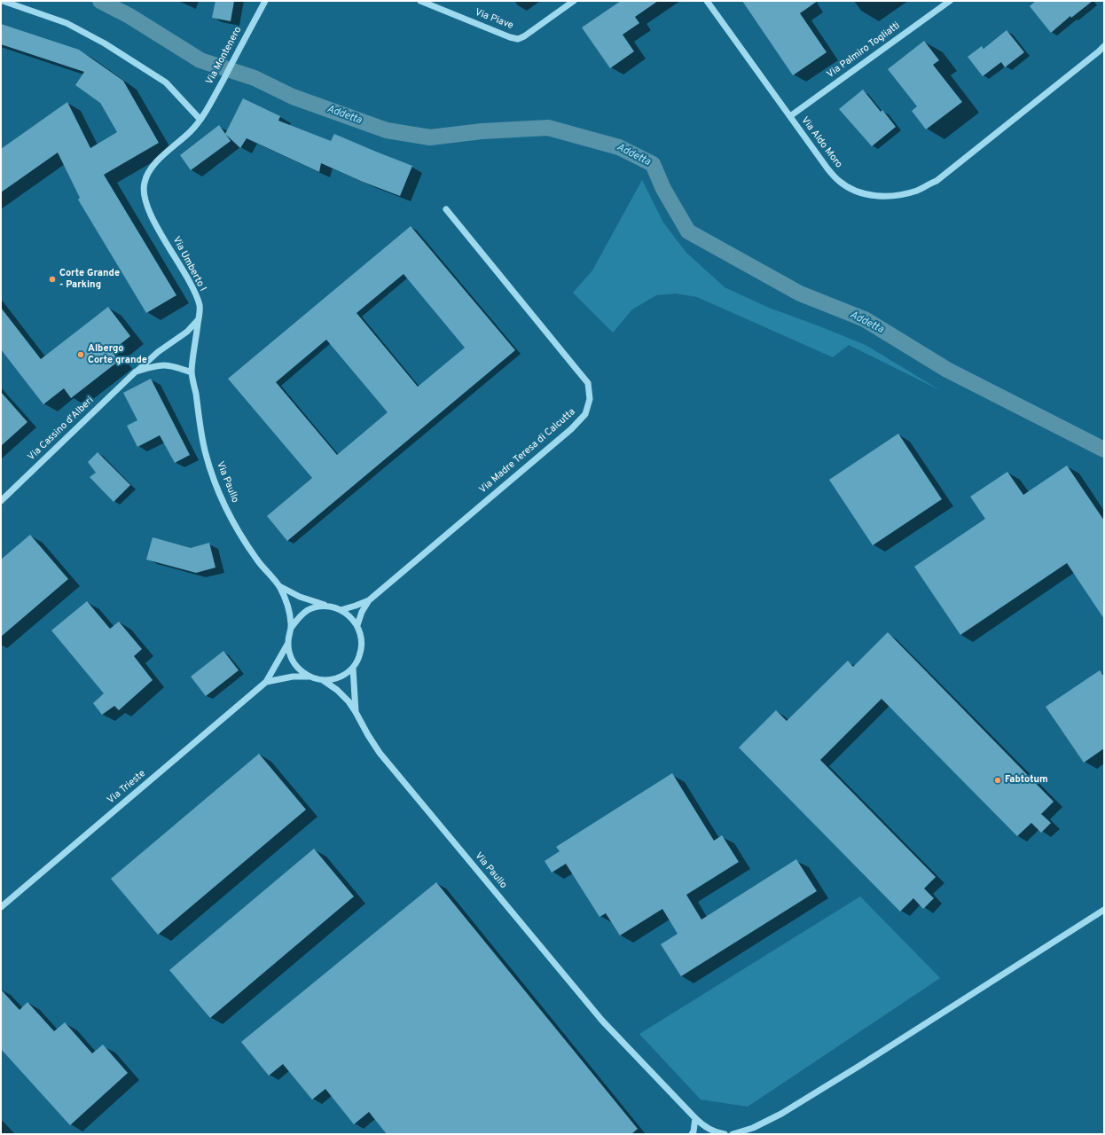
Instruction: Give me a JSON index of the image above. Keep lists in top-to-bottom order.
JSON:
{
  "streets": {
    "street": [
      "Via Piave",
      "Via Palmiro Togliatti",
      "Via Montenero",
      "Via Aldo Moro",
      "Via Umberto I",
      "Via Cassino d'Alberi",
      "Via Madre Teresa di Calcutta",
      "Via Paullo",
      "Via Trieste"
    ]
  },
  "crossings": [
    ["Via Palmiro Togliatti", "Via Aldo Moro"],
    ["Via Montenero", "Via Umberto I"],
    ["Via Umberto I", "Via Cassino d'Alberi"],
    ["Via Umberto I", "Via Paullo"],
    ["Via Cassino d'Alberi", "Via Paullo"],
    ["Via Madre Teresa di Calcutta", "Via Paullo"],
    ["Via Madre Teresa di Calcutta", "Via Trieste"],
    ["Via Paullo", "Via Trieste"]
  ],
  "water": ["Addetta"],
  "places": ["Corte Grande - Parking", "Albergo Corte grande", "Fabtotum"]
}
